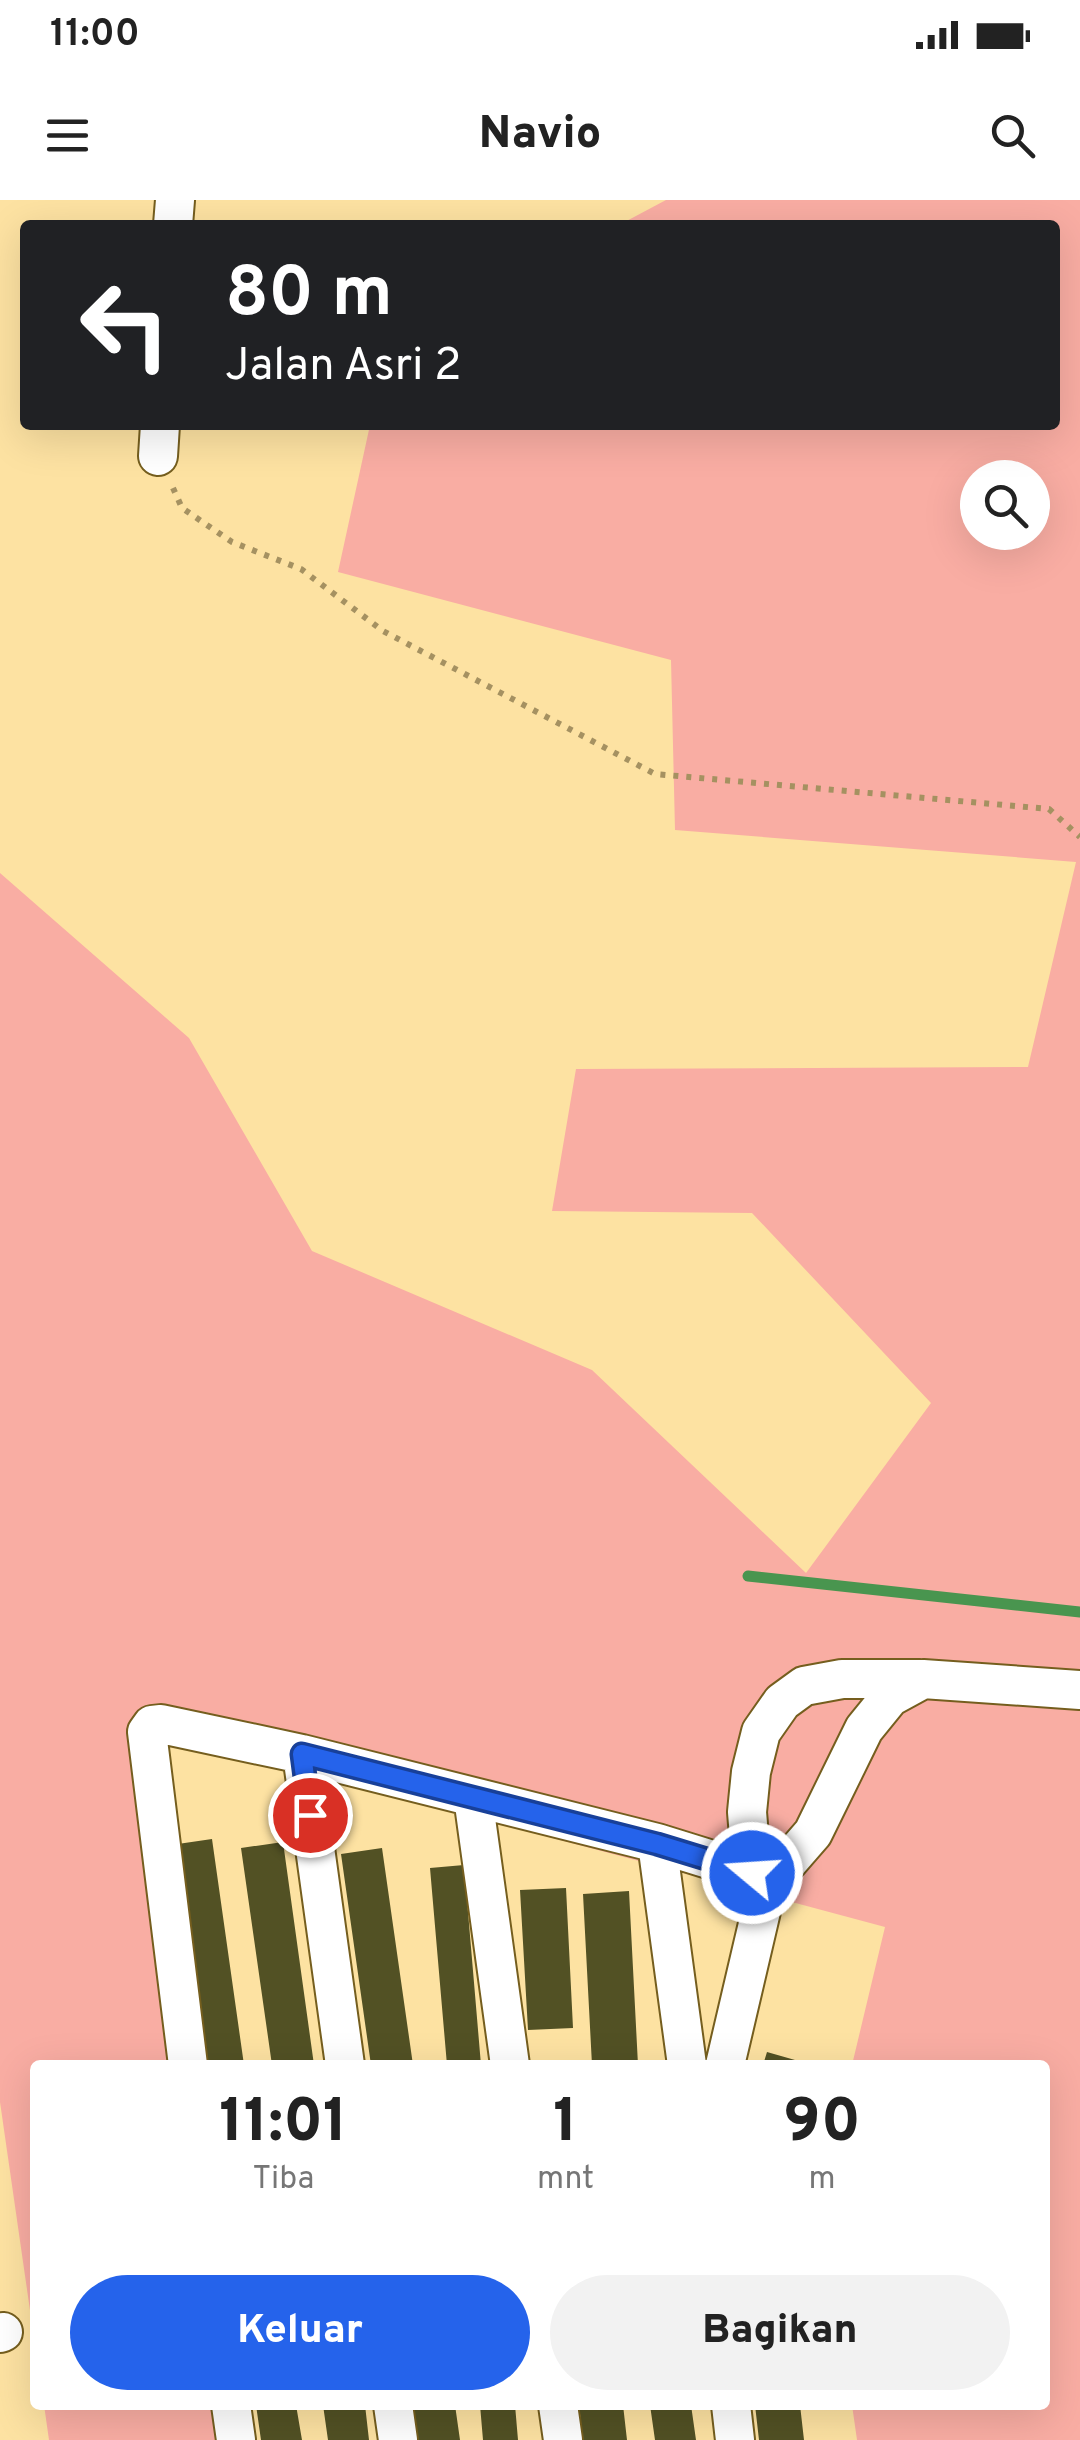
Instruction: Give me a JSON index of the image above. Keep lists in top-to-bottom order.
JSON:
{
  "page": {
    "status": "11:00",
    "header": "Navio",
    "turn": ["80 m", "Jalan Asri 2"],
    "eta": [
      "11:01",
      "Tiba",
      "1",
      "mnt",
      "90",
      "m"
    ],
    "buttons": ["Keluar", "Bagikan"]
  }
}
